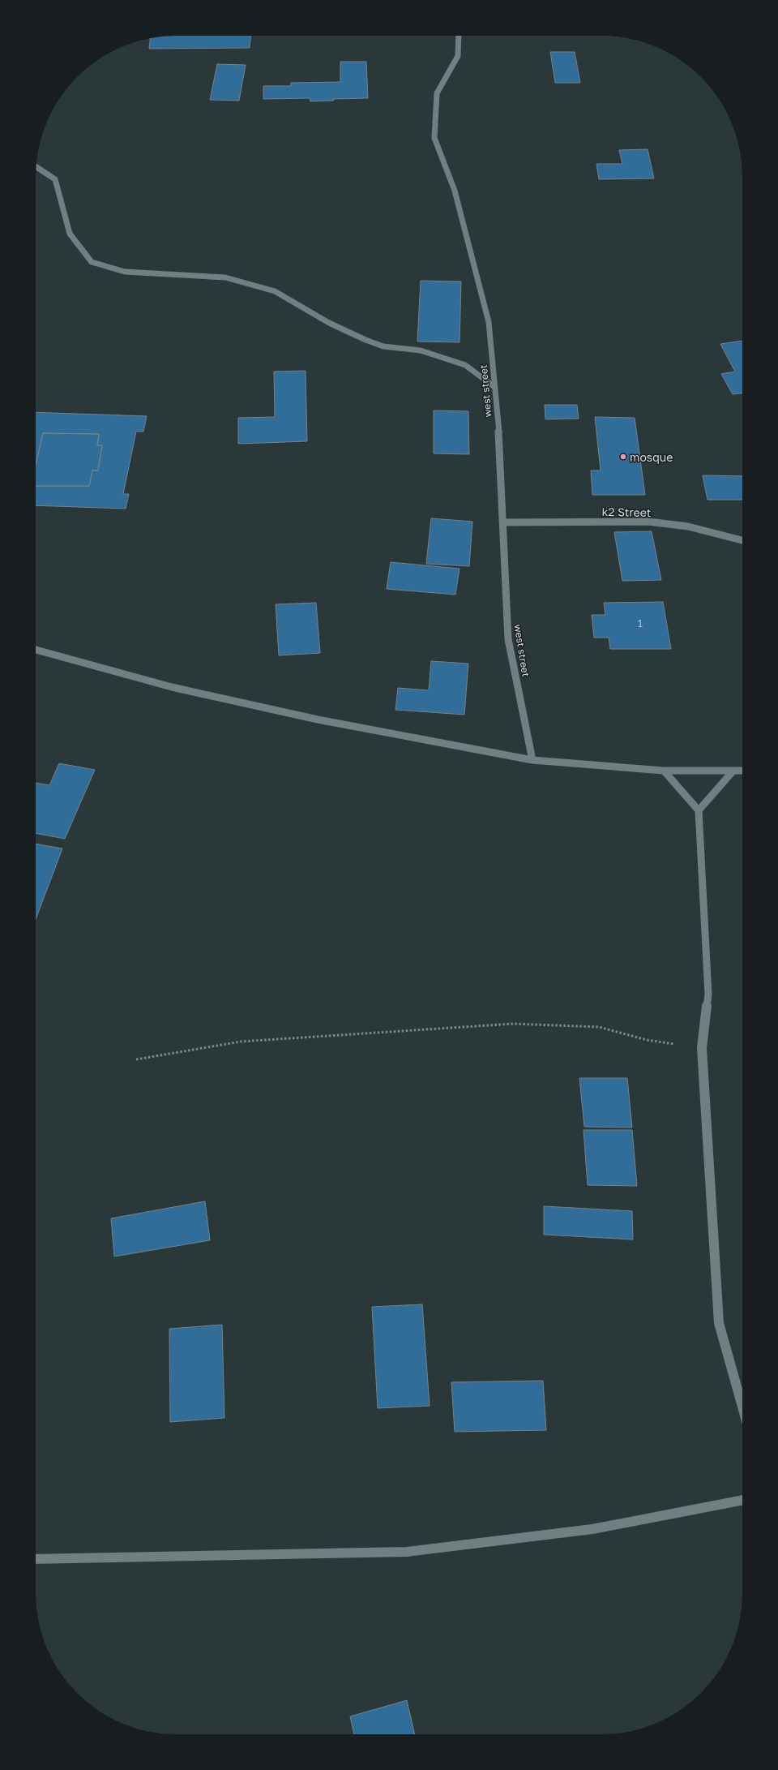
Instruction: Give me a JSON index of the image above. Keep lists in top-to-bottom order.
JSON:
{
  "streets": {
    "street": ["west street", "k2 Street"]
  },
  "crossings": [
    ["west street", "k2 Street"]
  ],
  "places": ["mosque"],
  "house_numbers": ["1"]
}
